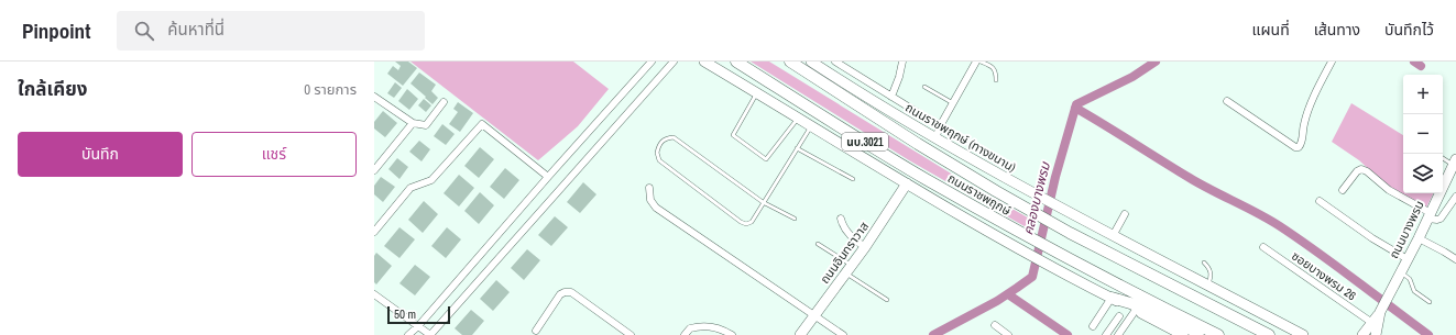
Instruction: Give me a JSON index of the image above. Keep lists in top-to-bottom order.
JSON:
{
  "streets": {
    "main road": [
      "ถนนราชพฤกษ์ (ทางขนาน)",
      "นบ.3021",
      "ถนนราชพฤกษ์",
      "ถนนบางพรม",
      "ถนนอินทราวาส"
    ],
    "street": ["ซอยบางพรม 26"]
  },
  "crossings": [
    ["นบ.3021", "ถนนอินทราวาส"],
    ["ถนนบางพรม", "ซอยบางพรม 26"]
  ],
  "water": ["คลองบางพรม"],
  "scale_bar": "50 m",
  "page": {
    "header": "Pinpoint",
    "search": "ค้นหาที่นี่",
    "nav": ["แผนที่", "เส้นทาง", "บันทึกไว้"],
    "heading": ["ใกล้เคียง", "0 รายการ"],
    "map_buttons": ["+", "−"],
    "buttons": ["บันทึก", "แชร์"],
    "scale": "50 m"
  }
}
